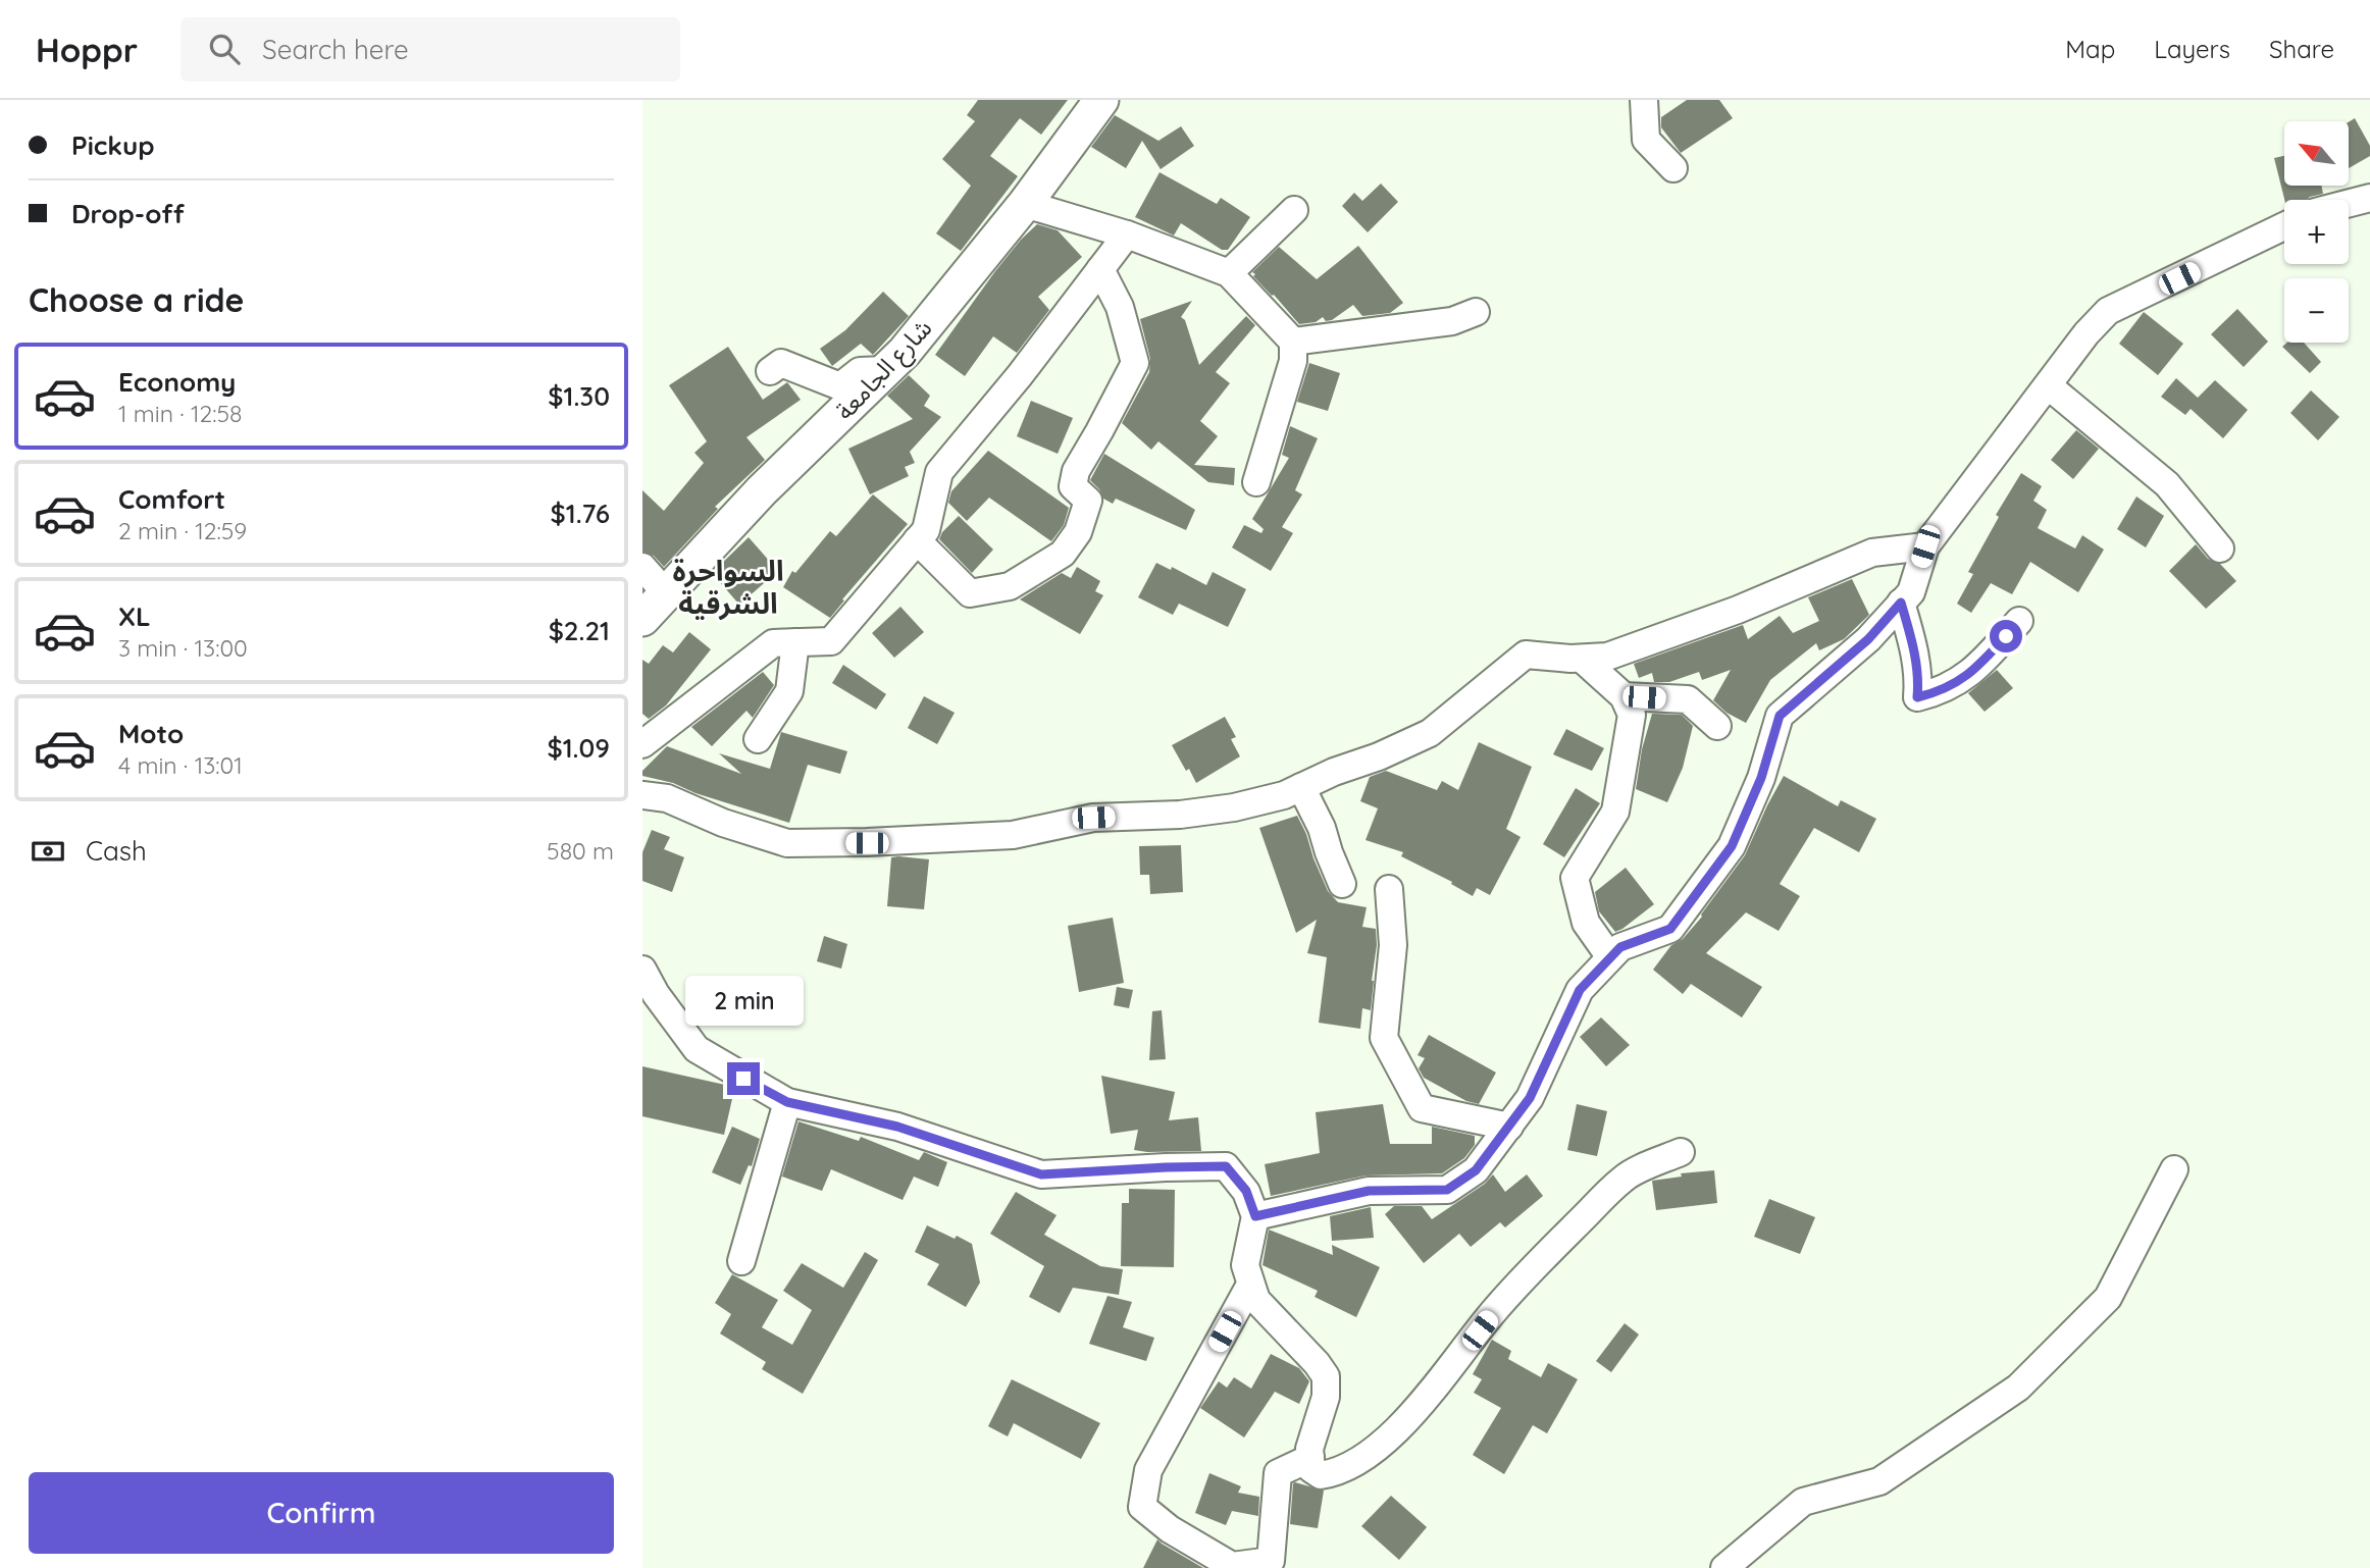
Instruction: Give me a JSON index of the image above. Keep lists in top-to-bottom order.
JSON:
{
  "streets": {
    "main road": ["شارع الجامعة"]
  },
  "districts": ["السواحرة الشرقية"],
  "north": "top left",
  "page": {
    "header": "Hoppr",
    "search": "Search here",
    "nav": ["Map", "Layers", "Share"],
    "banner": ["Pickup", "Drop-off"],
    "map_buttons": ["+", "−"],
    "heading": "Choose a ride",
    "list": [
      {
        "name": "Economy",
        "note": "1 min · 12:58",
        "value": "$1.30"
      },
      {
        "name": "Comfort",
        "note": "2 min · 12:59",
        "value": "$1.76"
      },
      {
        "name": "XL",
        "note": "3 min · 13:00",
        "value": "$2.21"
      },
      {
        "name": "Moto",
        "note": "4 min · 13:01",
        "value": "$1.09"
      }
    ],
    "pay": ["Cash", "580 m"],
    "bubble": "2 min",
    "buttons": "Confirm"
  }
}
